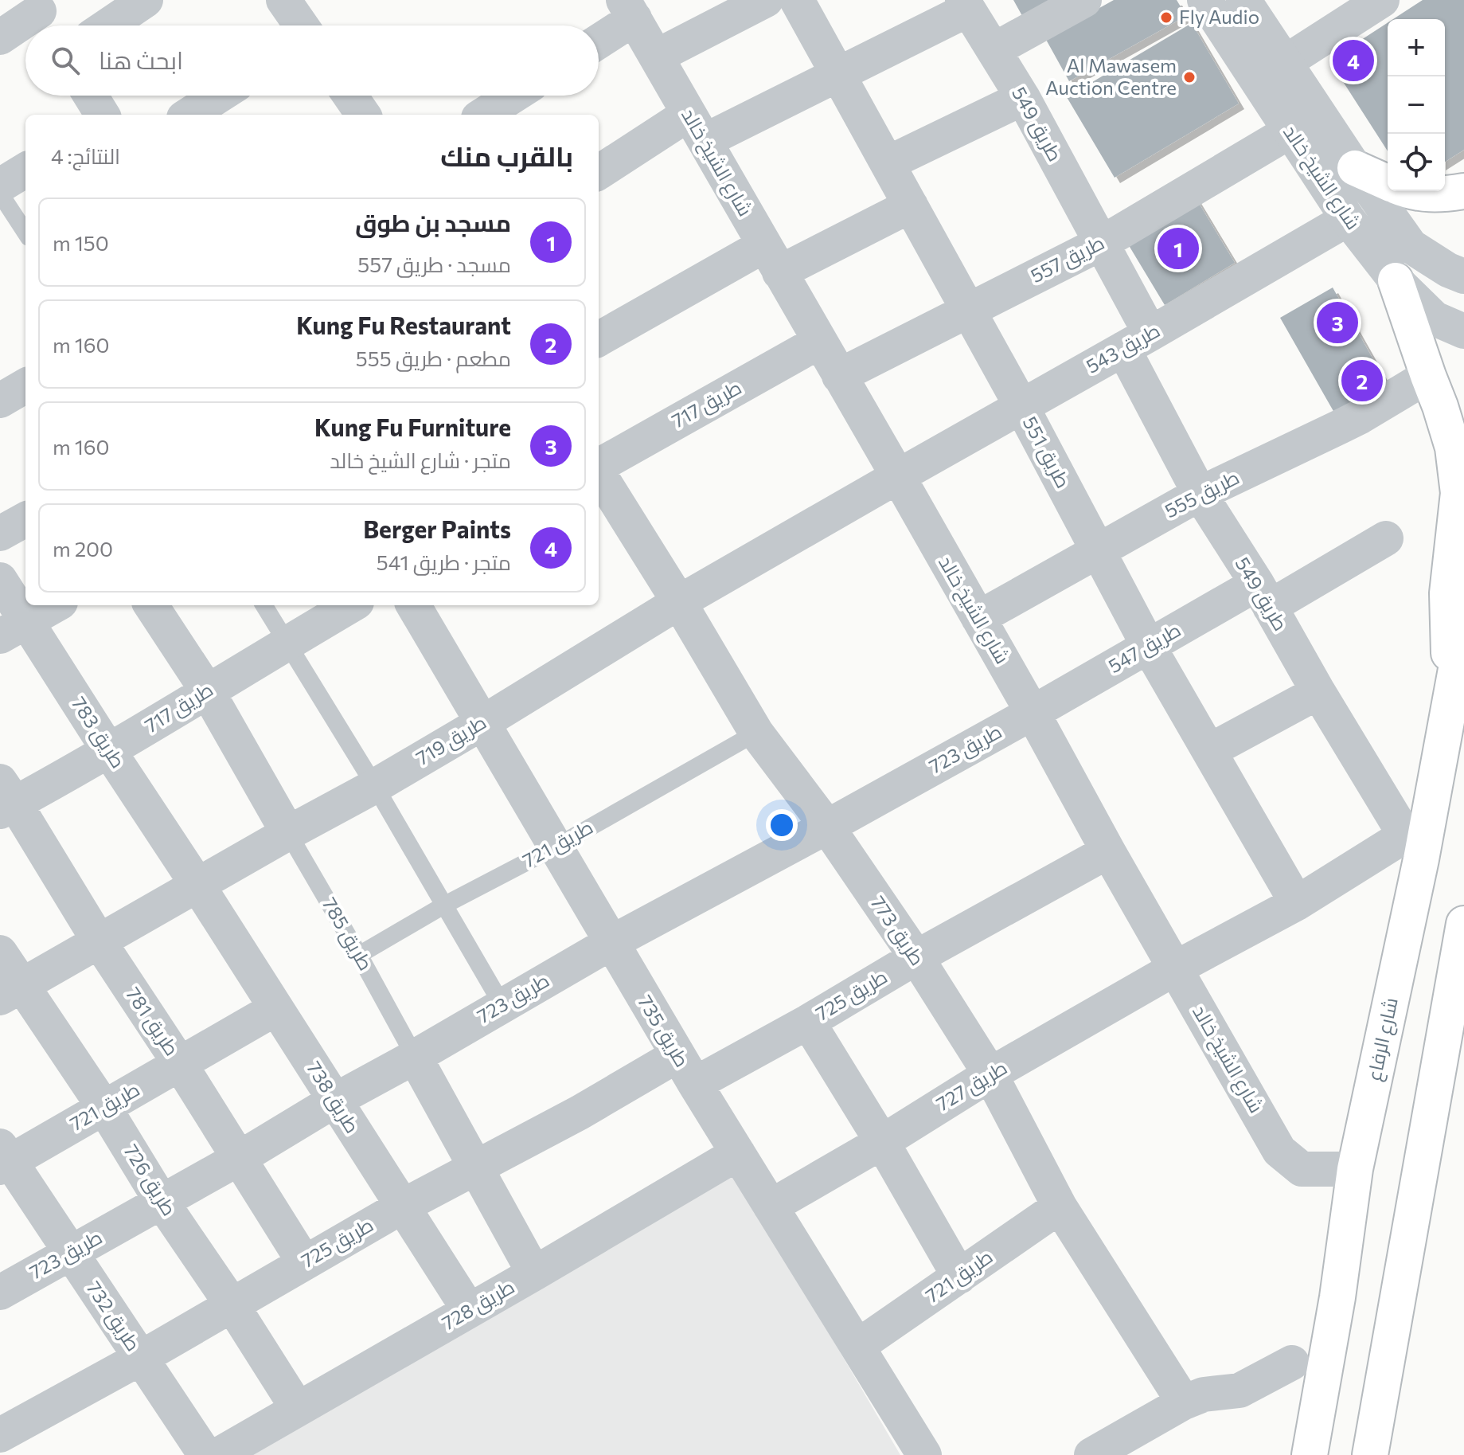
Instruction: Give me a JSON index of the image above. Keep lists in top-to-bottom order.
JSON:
{
  "streets": {
    "main road": ["شارع الرفاع"],
    "street": [
      "طريق 549",
      "شارع الشيخ خالد",
      "طريق 557",
      "طريق 543",
      "طريق 717",
      "طريق 551",
      "طريق 555",
      "طريق 547",
      "طريق 783",
      "طريق 719",
      "طريق 723",
      "طريق 721",
      "طريق 773",
      "طريق 785",
      "طريق 725",
      "طريق 781",
      "طريق 735",
      "طريق 727",
      "طريق 738",
      "طريق 726",
      "طريق 728",
      "طريق 732"
    ]
  },
  "crossings": [
    ["طريق 549", "طريق 557"],
    ["طريق 549", "طريق 543"],
    ["طريق 549", "طريق 555"],
    ["طريق 549", "طريق 547"],
    ["طريق 549", "طريق 727"],
    ["شارع الشيخ خالد", "طريق 557"],
    ["شارع الشيخ خالد", "طريق 543"],
    ["شارع الشيخ خالد", "طريق 717"],
    ["شارع الشيخ خالد", "طريق 555"],
    ["شارع الشيخ خالد", "طريق 547"],
    ["شارع الشيخ خالد", "طريق 719"],
    ["شارع الشيخ خالد", "طريق 723"],
    ["شارع الشيخ خالد", "طريق 725"],
    ["شارع الشيخ خالد", "شارع الرفاع"],
    ["شارع الشيخ خالد", "طريق 727"],
    ["طريق 557", "طريق 551"],
    ["طريق 543", "طريق 551"],
    ["طريق 543", "طريق 719"],
    ["طريق 717", "طريق 783"],
    ["طريق 717", "طريق 785"],
    ["طريق 717", "طريق 781"],
    ["طريق 551", "طريق 555"],
    ["طريق 551", "طريق 547"],
    ["طريق 551", "طريق 727"],
    ["طريق 547", "طريق 723"],
    ["طريق 783", "طريق 719"],
    ["طريق 783", "طريق 738"],
    ["طريق 719", "طريق 773"],
    ["طريق 719", "طريق 785"],
    ["طريق 719", "طريق 781"],
    ["طريق 719", "طريق 735"],
    ["طريق 719", "طريق 738"],
    ["طريق 719", "طريق 726"],
    ["طريق 723", "طريق 773"],
    ["طريق 723", "طريق 785"],
    ["طريق 723", "طريق 781"],
    ["طريق 723", "طريق 735"],
    ["طريق 723", "طريق 738"],
    ["طريق 723", "طريق 726"],
    ["طريق 723", "طريق 732"],
    ["طريق 721", "طريق 773"],
    ["طريق 721", "طريق 785"],
    ["طريق 721", "طريق 781"],
    ["طريق 721", "طريق 735"],
    ["طريق 721", "طريق 738"],
    ["طريق 721", "طريق 726"],
    ["طريق 721", "طريق 732"],
    ["طريق 773", "طريق 725"],
    ["طريق 773", "طريق 727"],
    ["طريق 785", "طريق 725"],
    ["طريق 785", "طريق 728"],
    ["طريق 725", "طريق 781"],
    ["طريق 725", "طريق 735"],
    ["طريق 725", "طريق 738"],
    ["طريق 725", "طريق 726"],
    ["طريق 725", "طريق 732"],
    ["طريق 735", "طريق 727"],
    ["طريق 735", "طريق 728"],
    ["طريق 738", "طريق 728"],
    ["طريق 726", "طريق 728"]
  ],
  "places": ["Fly Audio", "Al Mawasem Auction Centre"],
  "page": {
    "map_buttons": ["+", "−"],
    "search": "ابحث هنا",
    "pins": [
      "4",
      "1",
      "3",
      "2"
    ],
    "heading": ["بالقرب منك", "النتائج: 4"],
    "list": [
      {
        "mark": "1",
        "name": "مسجد بن طوق",
        "note": "مسجد · طريق 557",
        "value": "150 m"
      },
      {
        "mark": "2",
        "name": "Kung Fu Restaurant",
        "note": "مطعم · طريق 555",
        "value": "160 m"
      },
      {
        "mark": "3",
        "name": "Kung Fu Furniture",
        "note": "متجر · شارع الشيخ خالد",
        "value": "160 m"
      },
      {
        "mark": "4",
        "name": "Berger Paints",
        "note": "متجر · طريق 541",
        "value": "200 m"
      }
    ]
  }
}
